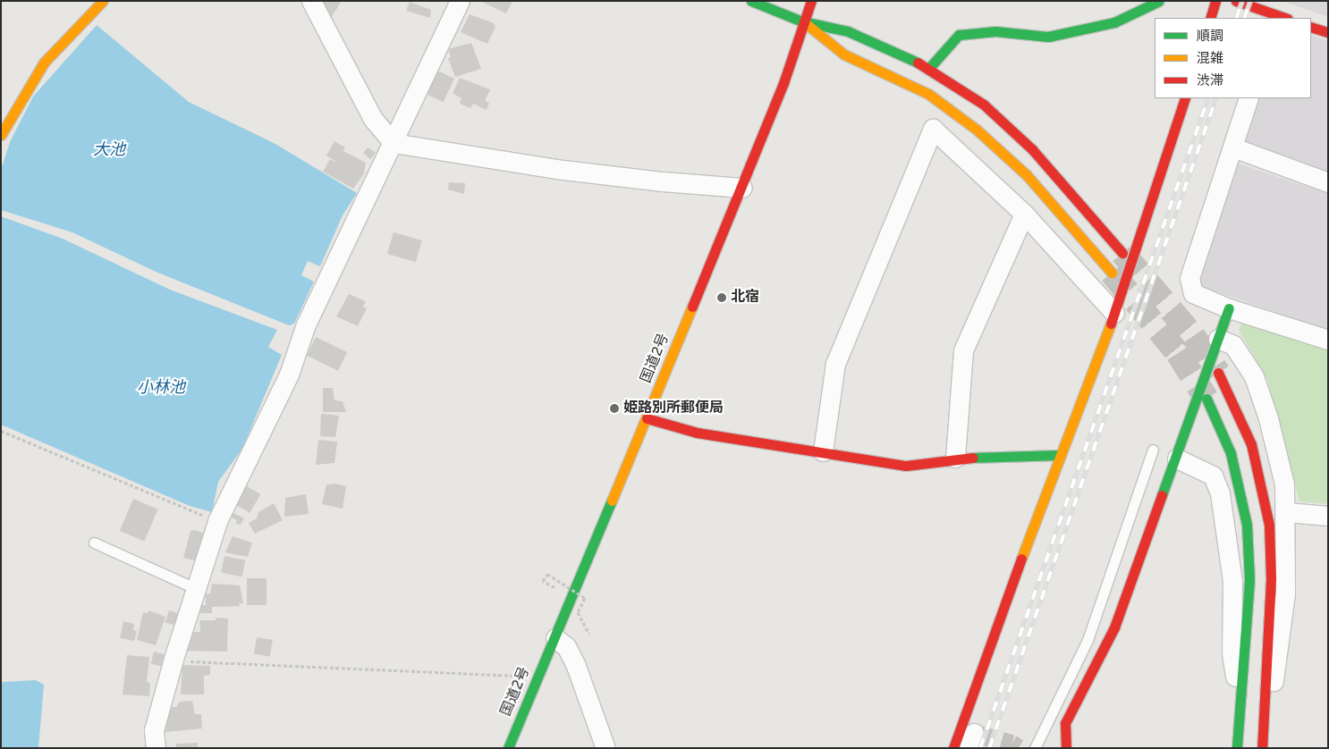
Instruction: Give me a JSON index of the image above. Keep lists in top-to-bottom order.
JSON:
{
  "streets": {
    "main road": ["国道2号"]
  },
  "water": ["大池", "小林池"],
  "places": ["北宿", "姫路別所郵便局"],
  "legend": ["順調", "混雑", "渋滞"]
}
